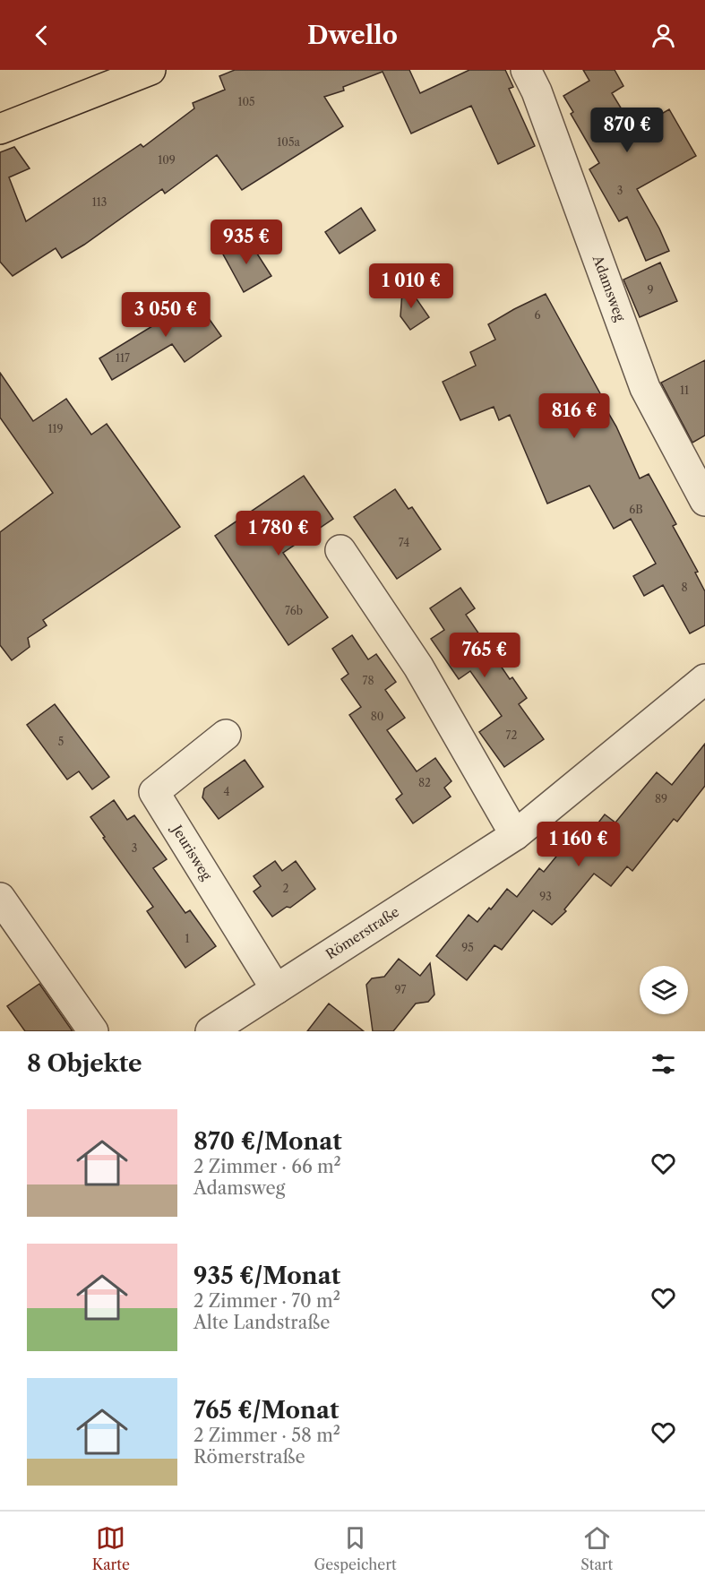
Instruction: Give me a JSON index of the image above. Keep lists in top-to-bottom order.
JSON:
{
  "streets": {
    "street": ["Adamsweg", "Jeurisweg", "Römerstraße"]
  },
  "crossings": [
    ["Jeurisweg", "Römerstraße"]
  ],
  "house_numbers": [
    "105",
    "105a",
    "109",
    "3",
    "113",
    "9",
    "6",
    "117",
    "11",
    "119",
    "6B",
    "74",
    "8",
    "76b",
    "78",
    "80",
    "72",
    "5",
    "82",
    "4",
    "89",
    "3",
    "2",
    "93",
    "1",
    "95",
    "97"
  ],
  "page": {
    "header": "Dwello",
    "price": [
      "870 €",
      "935 €",
      "1 010 €",
      "3 050 €",
      "816 €",
      "1 780 €",
      "765 €",
      "1 160 €"
    ],
    "heading": "8 Objekte",
    "list": [
      {
        "name": "870 €/Monat",
        "note": "2 Zimmer · 66 m² · Adamsweg"
      },
      {
        "name": "935 €/Monat",
        "note": "2 Zimmer · 70 m² · Alte Landstraße"
      },
      {
        "name": "765 €/Monat",
        "note": "2 Zimmer · 58 m² · Römerstraße"
      }
    ],
    "tabs": ["Karte", "Gespeichert", "Start"]
  }
}
